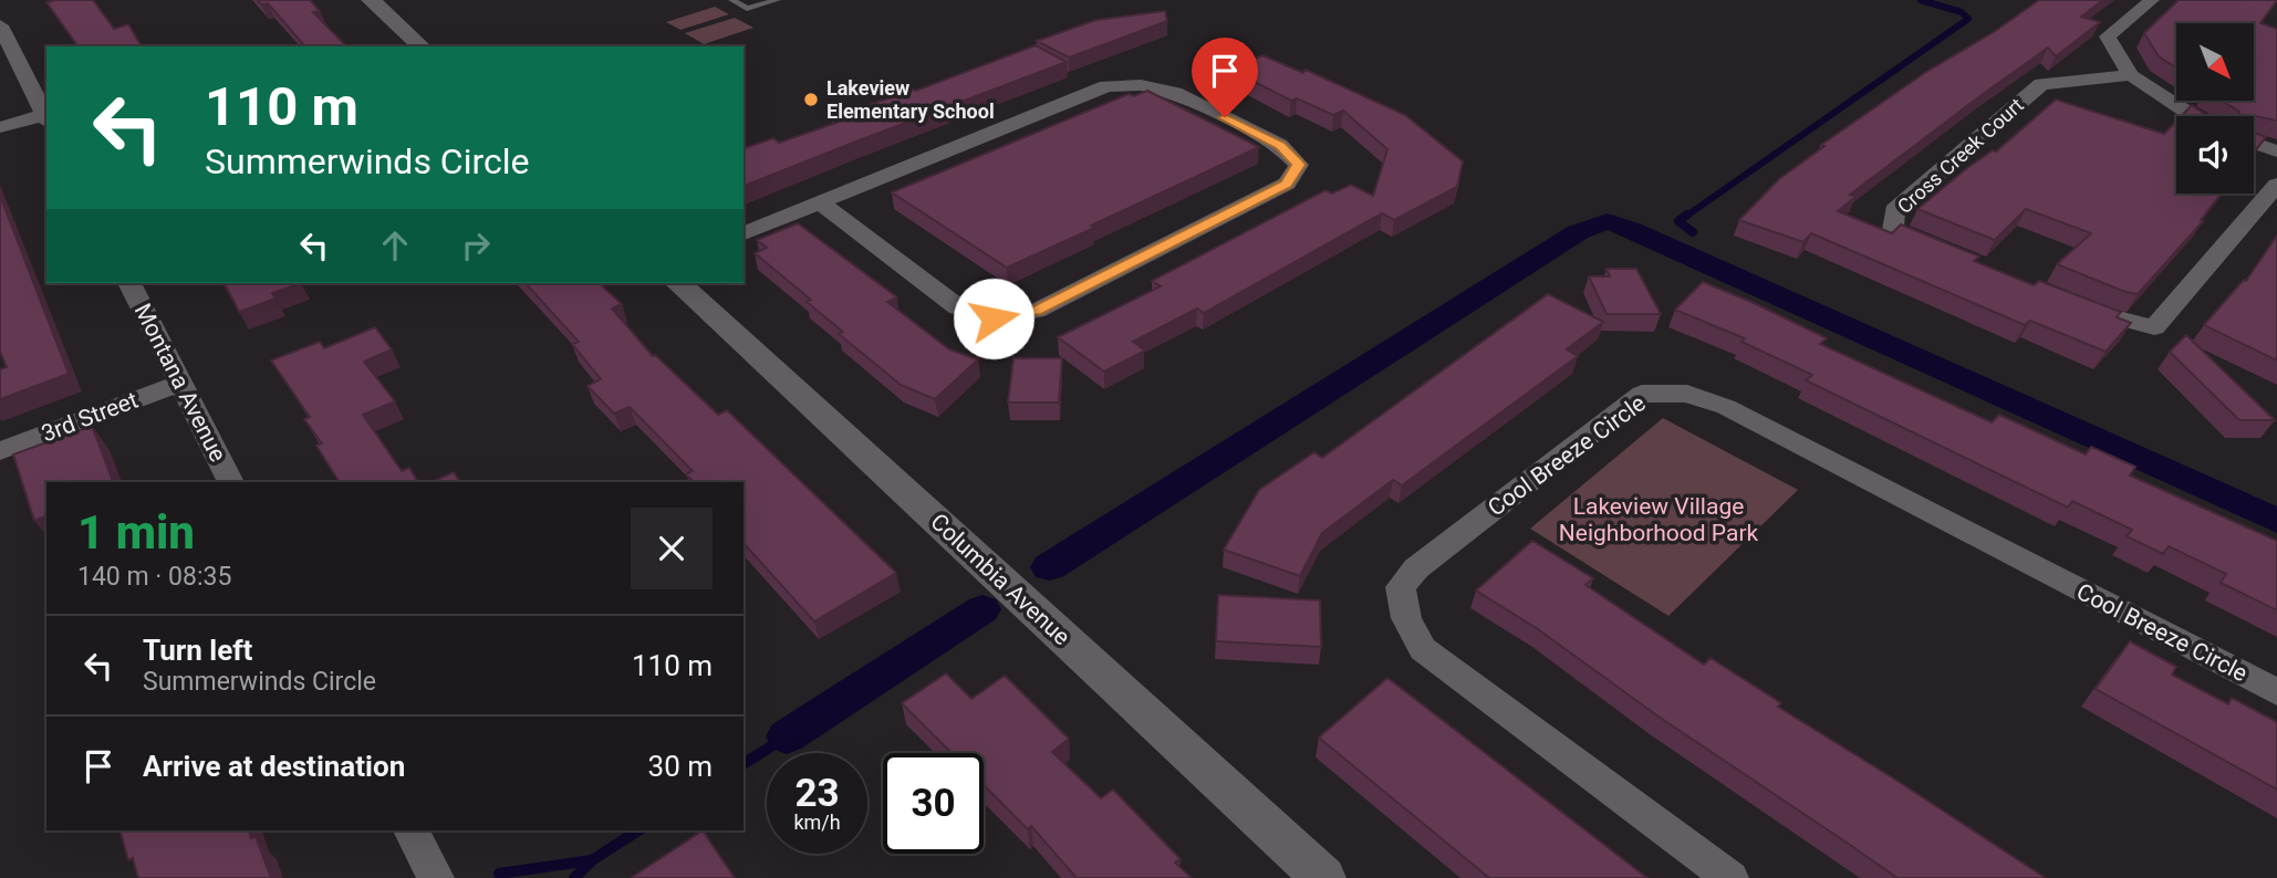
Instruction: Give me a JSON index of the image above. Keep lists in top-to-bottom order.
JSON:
{
  "streets": {
    "street": [
      "Cross Creek Court",
      "Montana Avenue",
      "3rd Street",
      "Cool Breeze Circle",
      "Columbia Avenue"
    ]
  },
  "crossings": [
    ["Montana Avenue", "3rd Street"]
  ],
  "parks": ["Lakeview Village Neighborhood Park"],
  "places": ["Lakeview Elementary School"],
  "north": "bottom right",
  "page": {
    "turn": ["110 m", "Summerwinds Circle"],
    "heading": ["1 min", "140 m · 08:35"],
    "list": [
      {
        "name": "Turn left",
        "note": "Summerwinds Circle",
        "value": "110 m"
      },
      {
        "name": "Arrive at destination",
        "value": "30 m"
      }
    ],
    "speed": "23 km/h",
    "limit": "30"
  }
}
